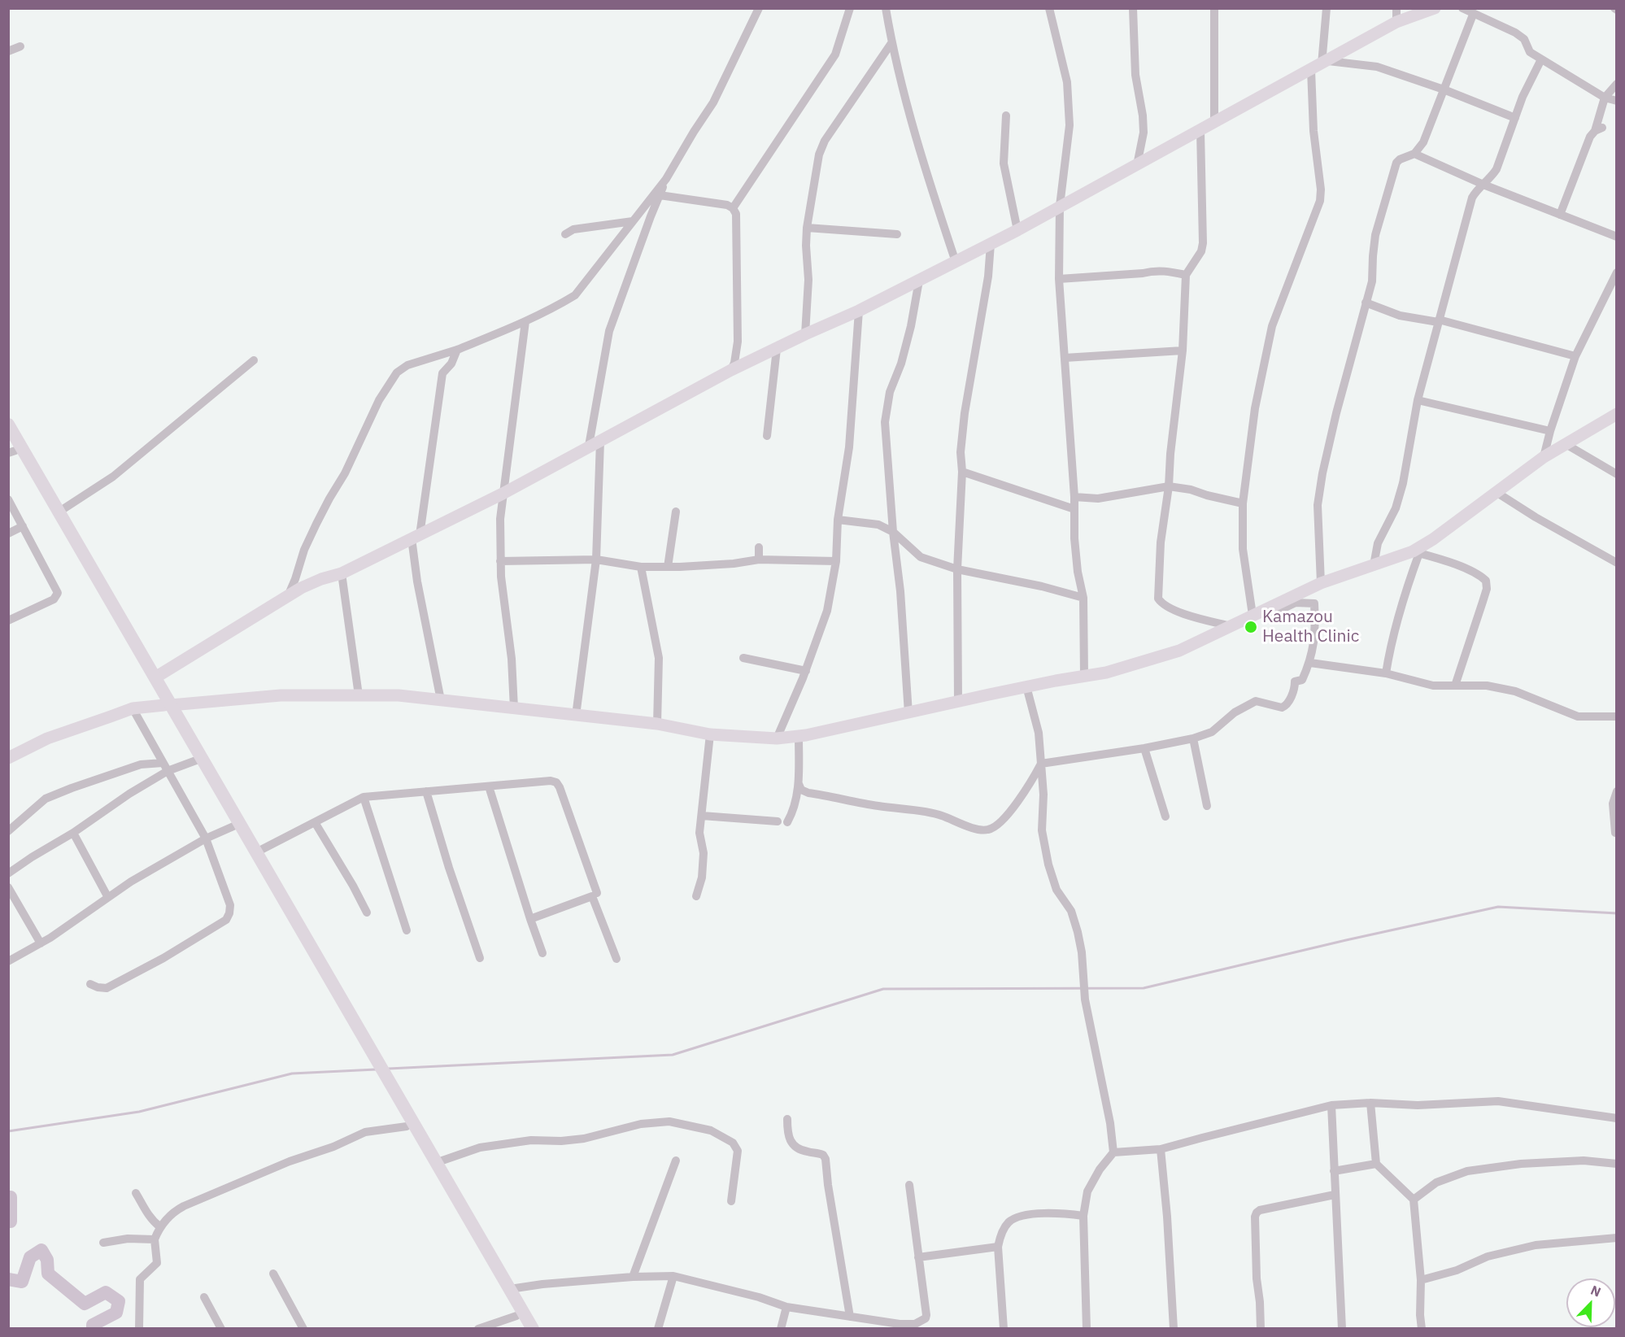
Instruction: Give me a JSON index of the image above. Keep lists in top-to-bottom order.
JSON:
{
  "places": ["Kamazou Health Clinic"],
  "north": "top right"
}
